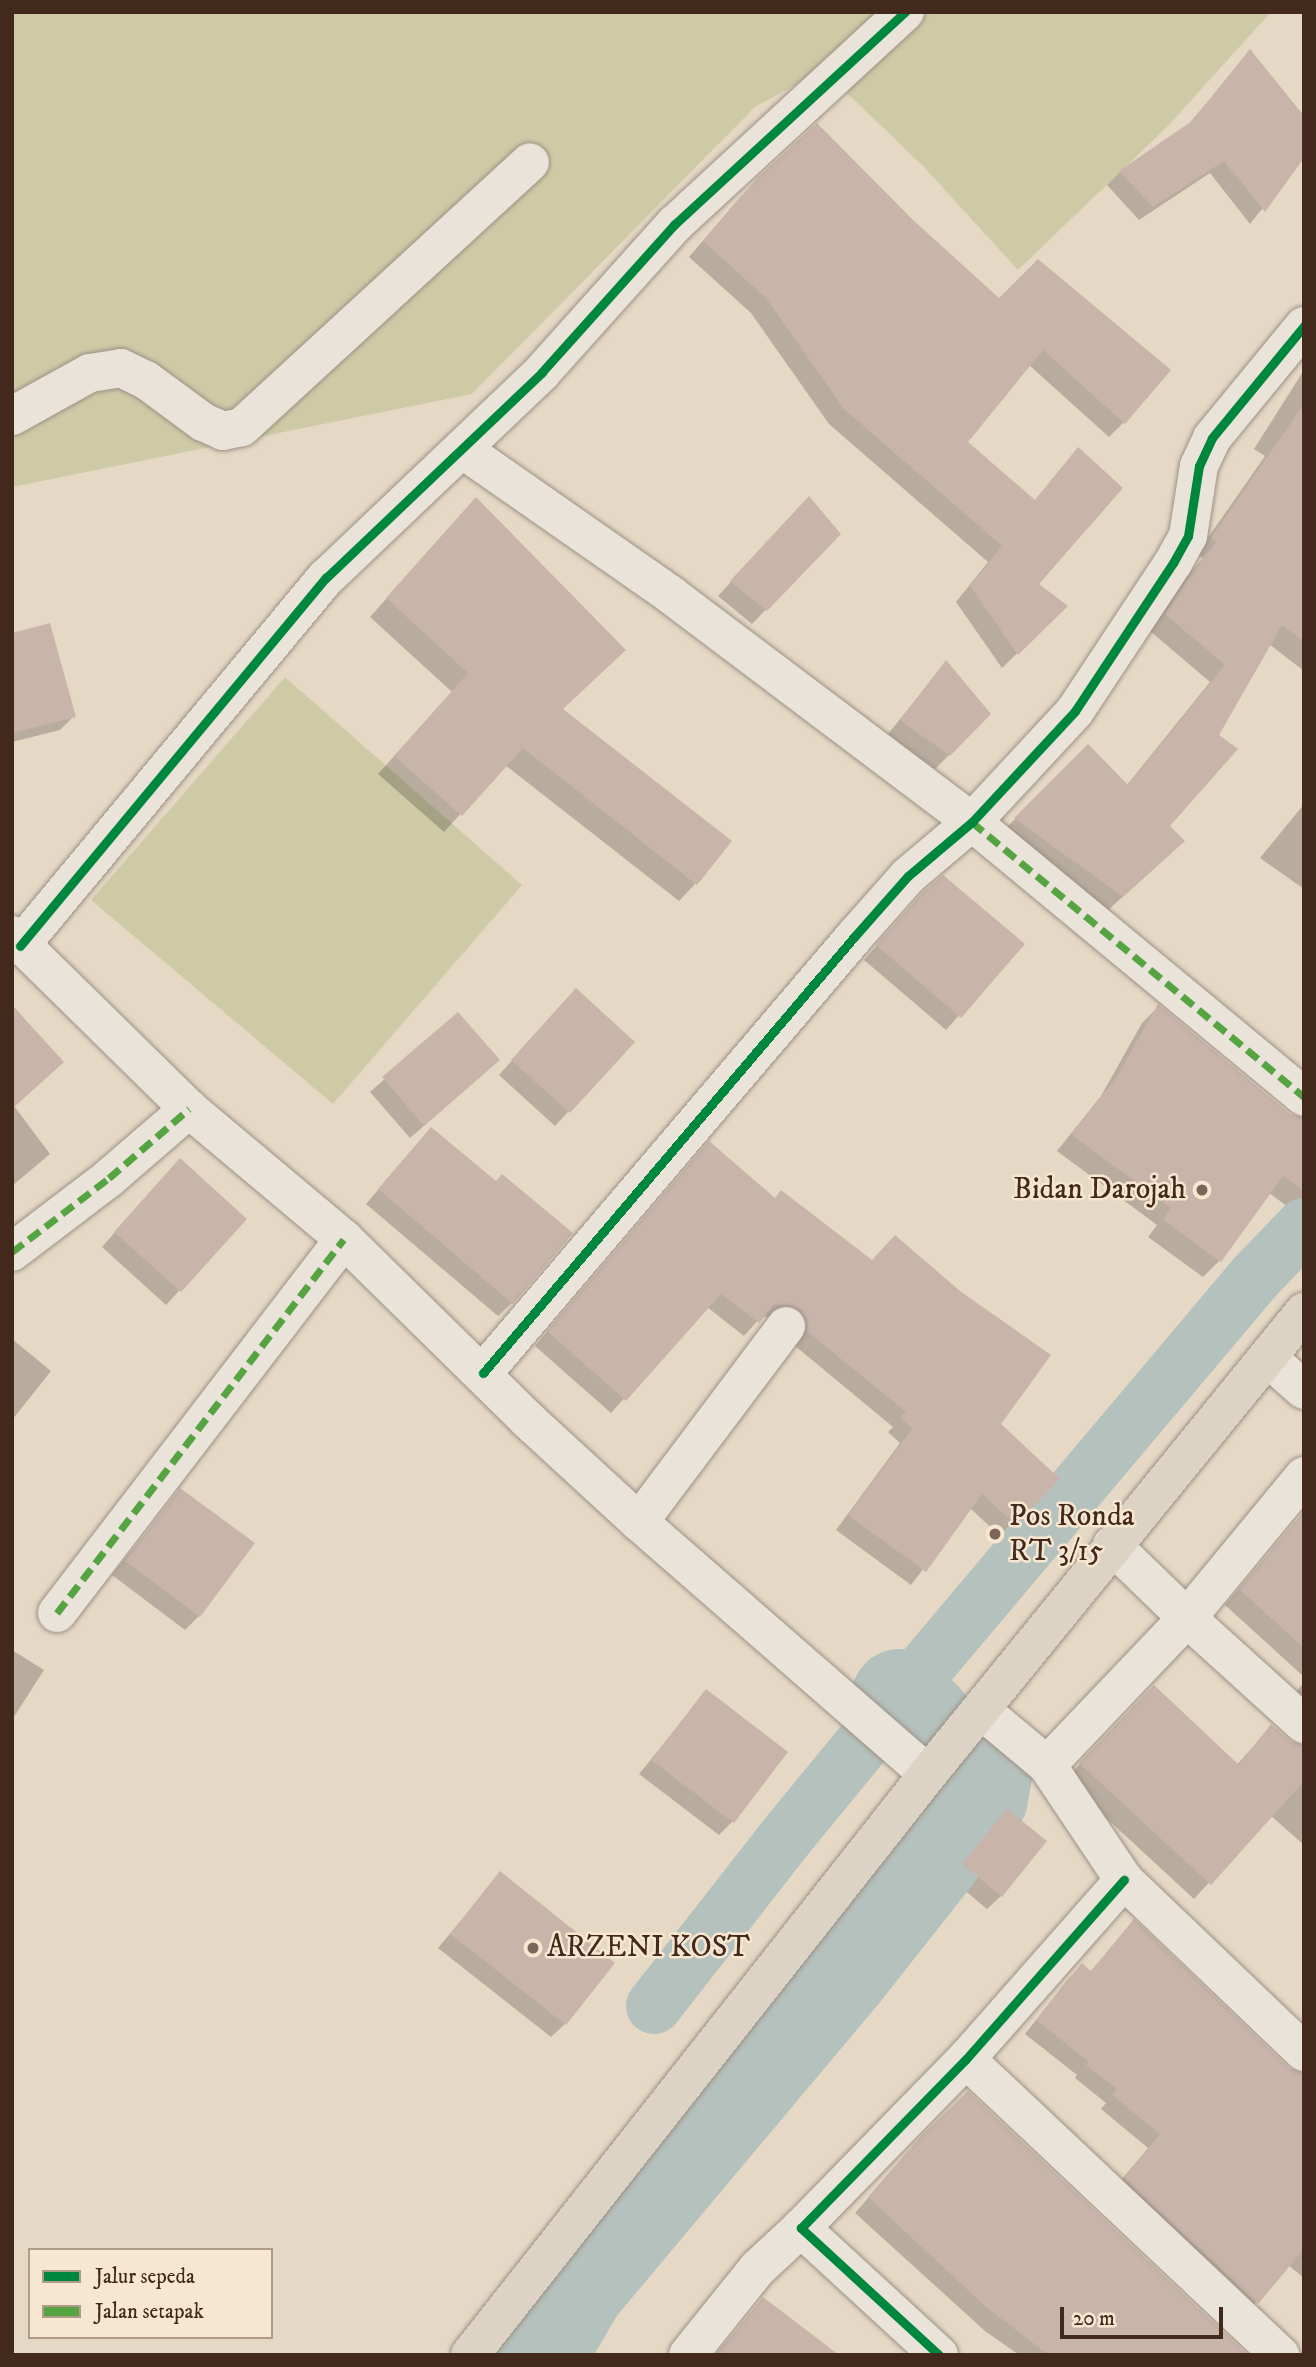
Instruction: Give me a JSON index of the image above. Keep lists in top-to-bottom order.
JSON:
{
  "places": ["Bidan Darojah", "Pos Ronda RT 3/15", "ARZENI KOST"],
  "legend": ["Jalur sepeda", "Jalan setapak"],
  "scale_bar": "20 m"
}
